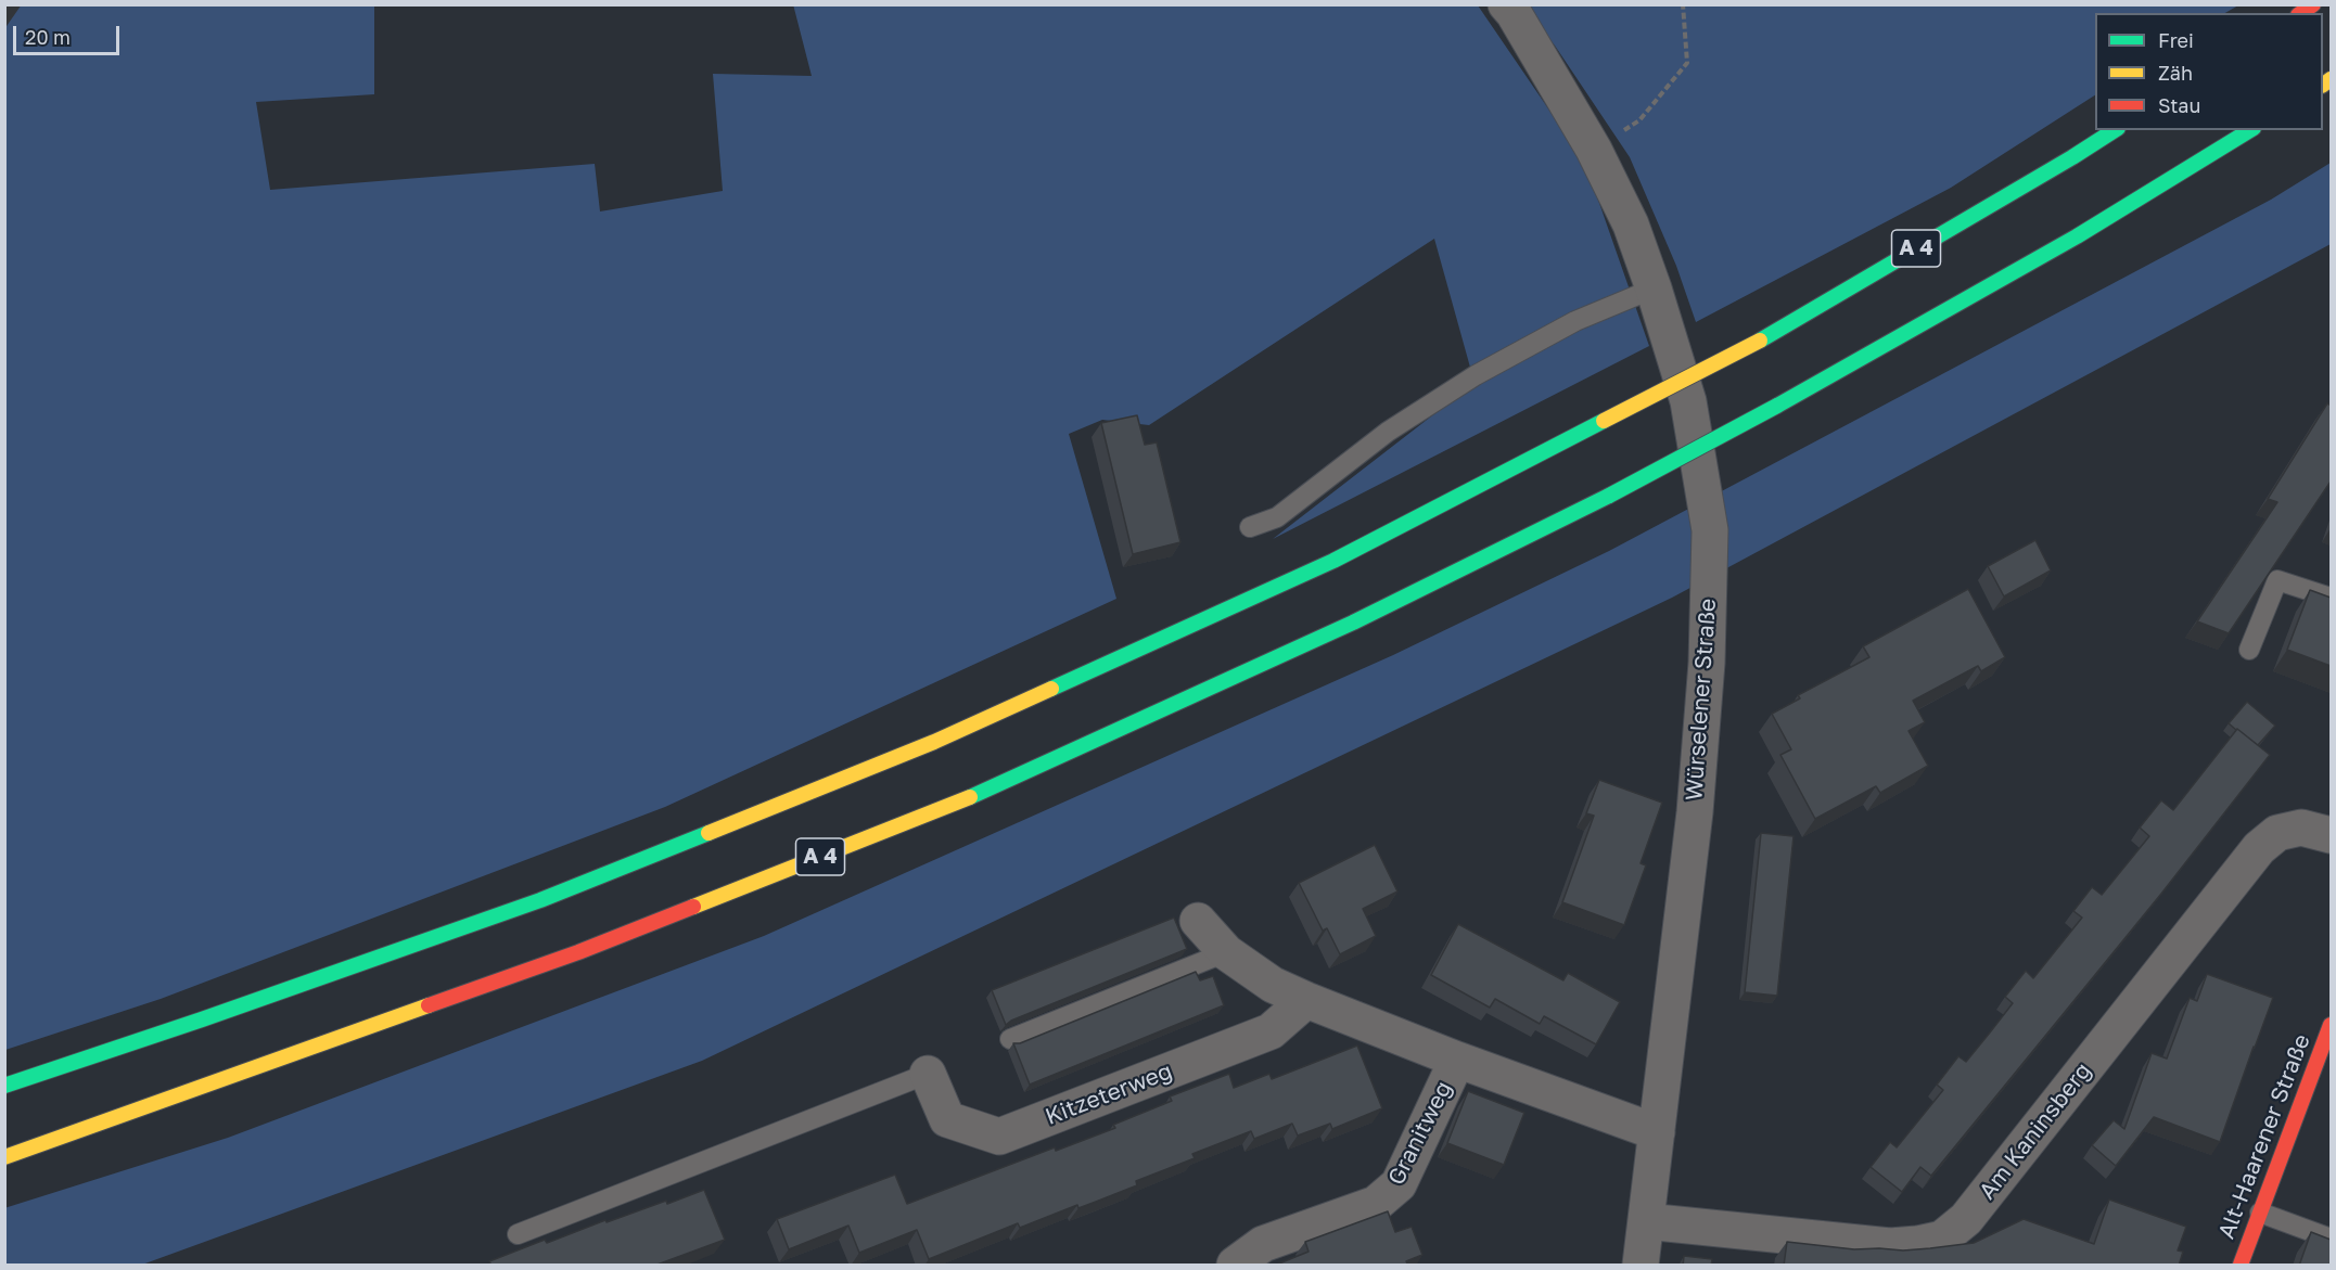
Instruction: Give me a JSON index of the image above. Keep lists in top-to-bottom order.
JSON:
{
  "streets": {
    "main road": ["A 4", "Alt-Haarener Straße"],
    "street": [
      "Würselener Straße",
      "Kitzeterweg",
      "Am Kaninsberg",
      "Granitweg"
    ]
  },
  "crossings": [
    ["Würselener Straße", "Am Kaninsberg"]
  ],
  "legend": ["Frei", "Zäh", "Stau"],
  "scale_bar": "20 m"
}
